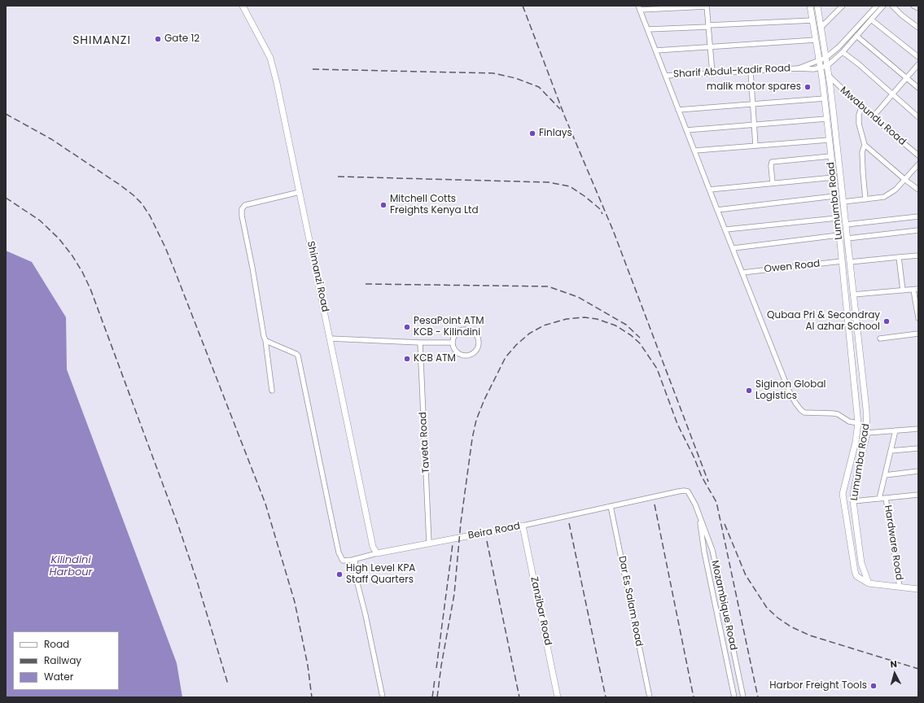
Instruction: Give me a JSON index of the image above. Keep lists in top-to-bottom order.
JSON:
{
  "streets": {
    "main road": [
      "Lumumba Road",
      "Shimanzi Road",
      "Beira Road",
      "Zanzibar Road"
    ],
    "street": [
      "Sharif Abdul-Kadir Road",
      "Mwabundu Road",
      "Owen Road",
      "Taveta Road",
      "Hardware Road",
      "Dar Es Salam Road",
      "Mozambique Road"
    ]
  },
  "crossings": [
    ["Sharif Abdul-Kadir Road", "Lumumba Road"],
    ["Mwabundu Road", "Lumumba Road"],
    ["Lumumba Road", "Owen Road"],
    ["Shimanzi Road", "Beira Road"],
    ["Taveta Road", "Beira Road"],
    ["Beira Road", "Dar Es Salam Road"],
    ["Beira Road", "Mozambique Road"],
    ["Beira Road", "Zanzibar Road"],
    ["Dar Es Salam Road", "Mozambique Road"]
  ],
  "districts": ["SHIMANZI"],
  "water": ["Kilindini Harbour"],
  "places": [
    "Gate 12",
    "malik motor spares",
    "Finlays",
    "Mitchell Cotts Freights Kenya Ltd",
    "Qubaa Pri & Secondray Al azhar School",
    "PesaPoint ATM KCB - Kilindini",
    "KCB ATM",
    "Siginon Global Logistics",
    "High Level KPA Staff Quarters",
    "Harbor Freight Tools"
  ],
  "legend": ["Road", "Railway", "Water"],
  "north": "top"
}
